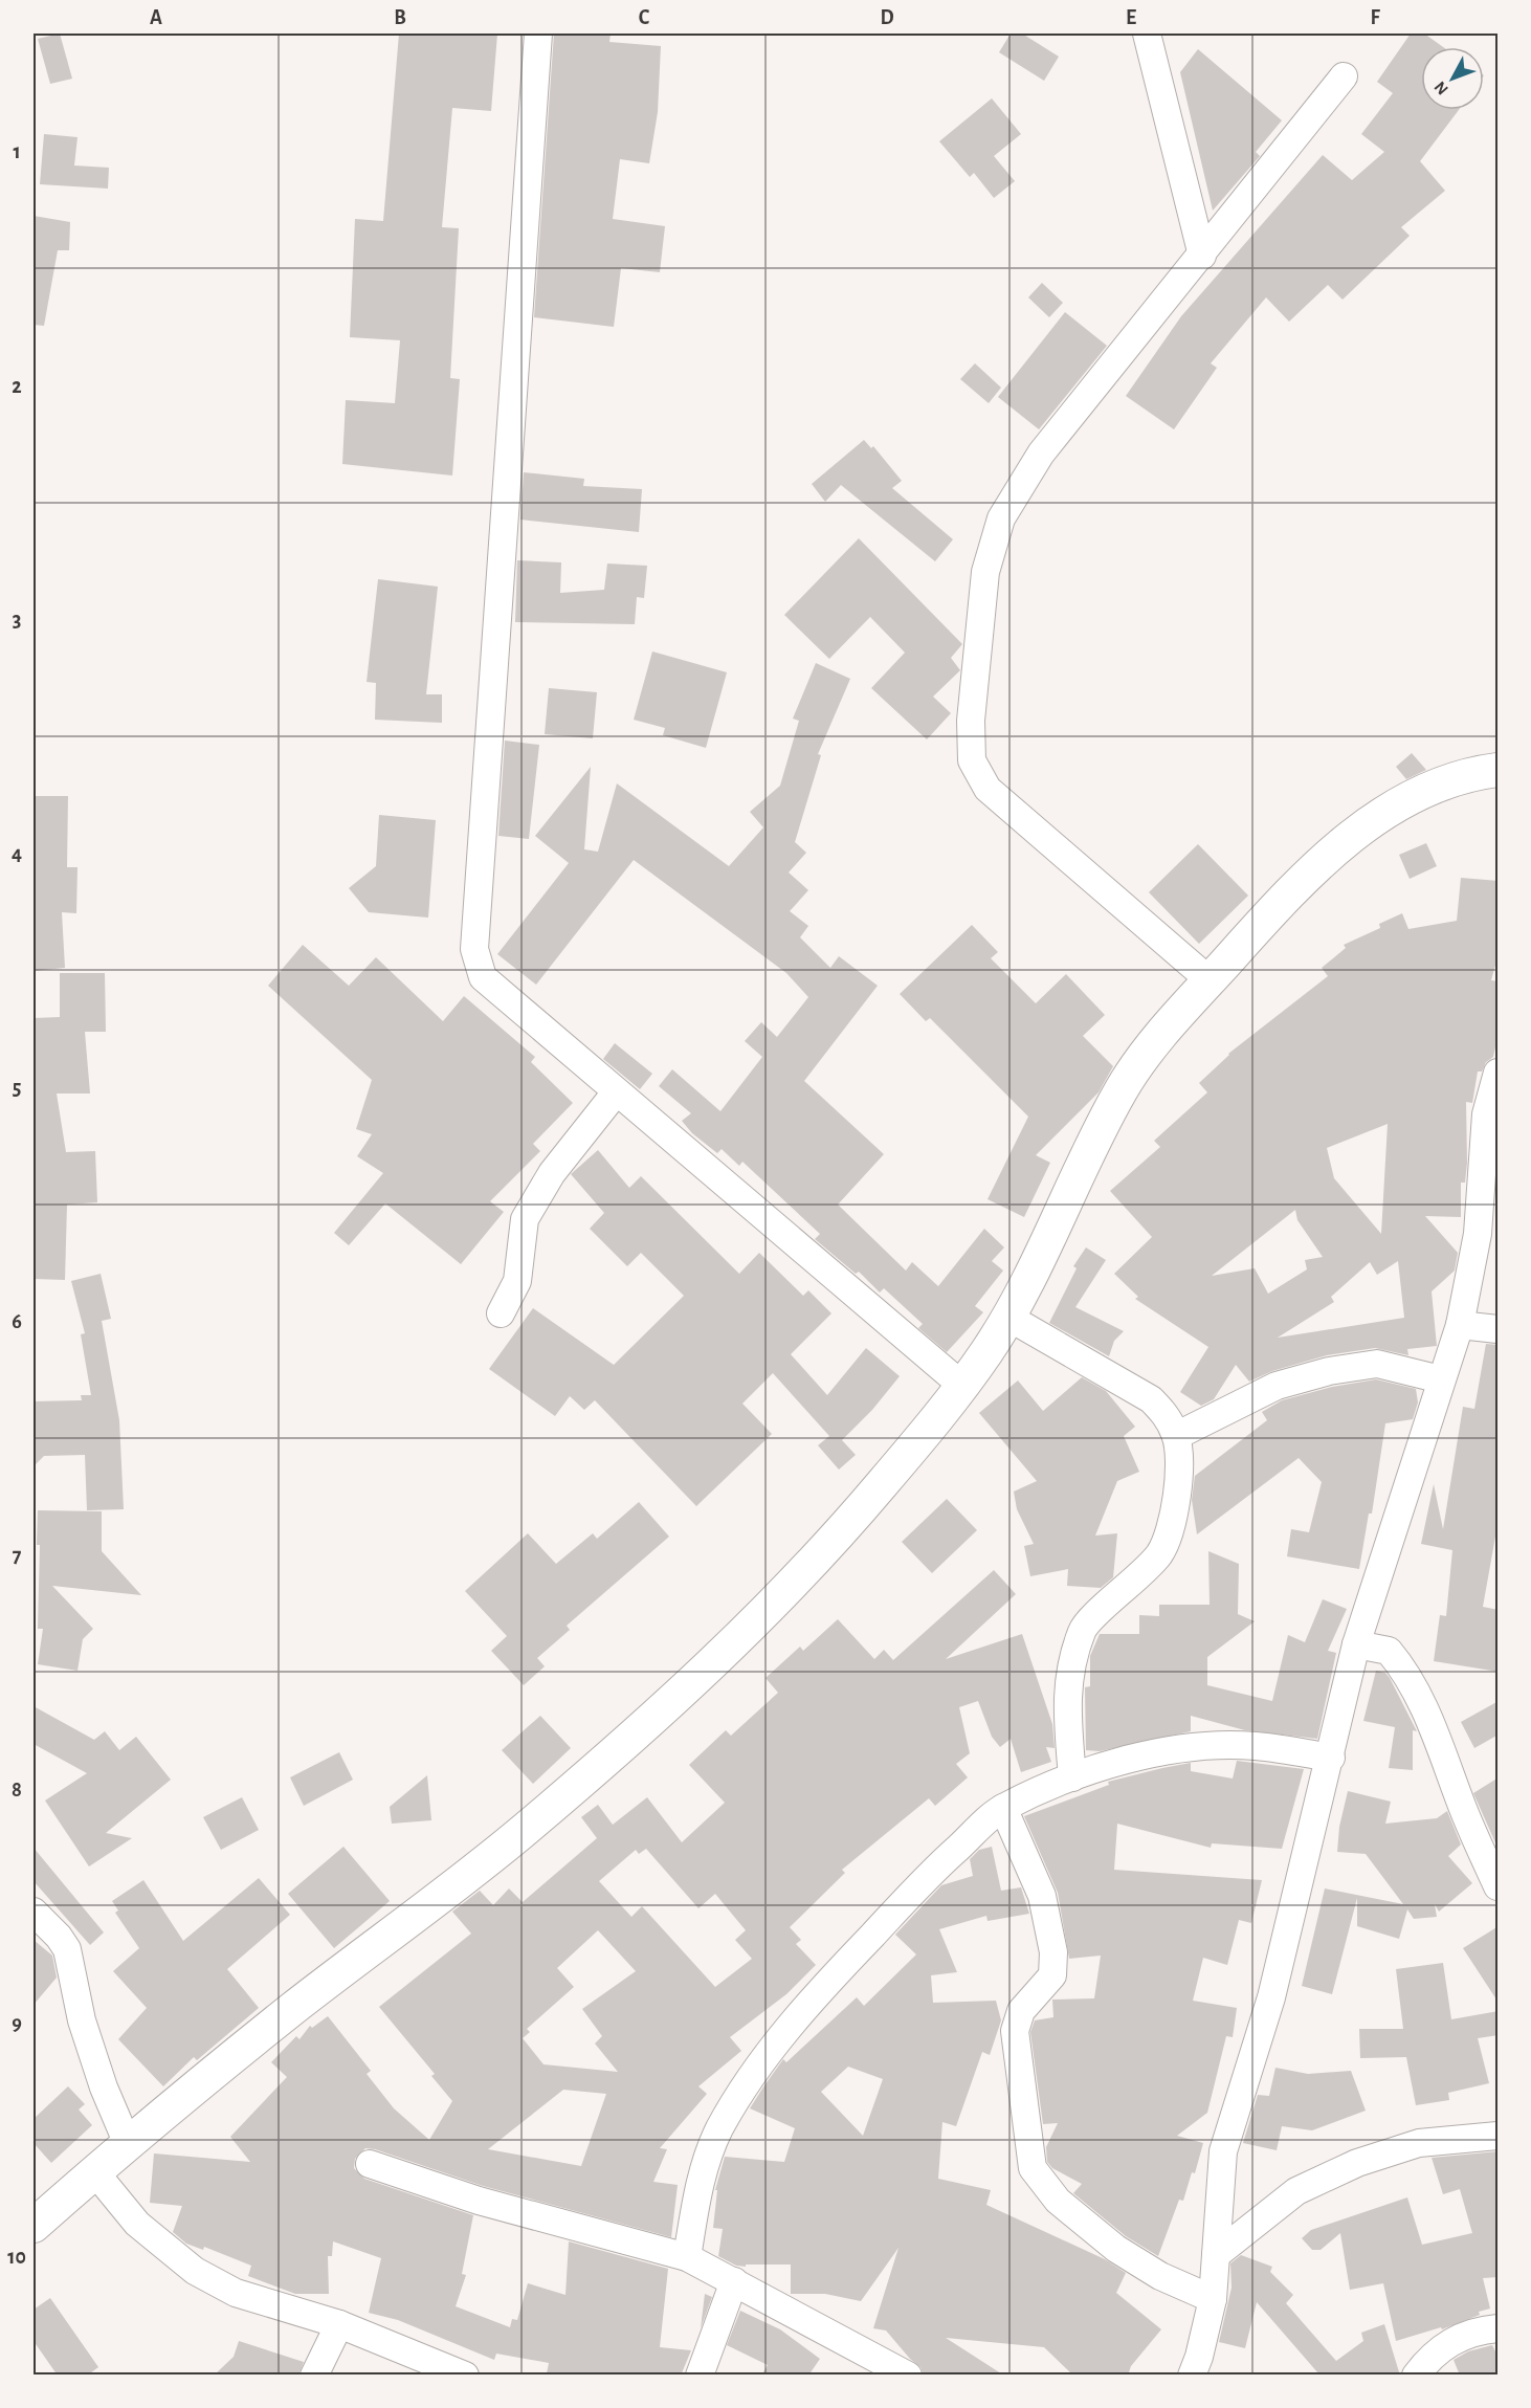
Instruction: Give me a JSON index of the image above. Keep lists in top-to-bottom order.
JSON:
{
  "north": "bottom left",
  "grid": {
    "columns": [
      "A",
      "B",
      "C",
      "D",
      "E",
      "F"
    ],
    "rows": [
      "1",
      "2",
      "3",
      "4",
      "5",
      "6",
      "7",
      "8",
      "9",
      "10"
    ]
  }
}
